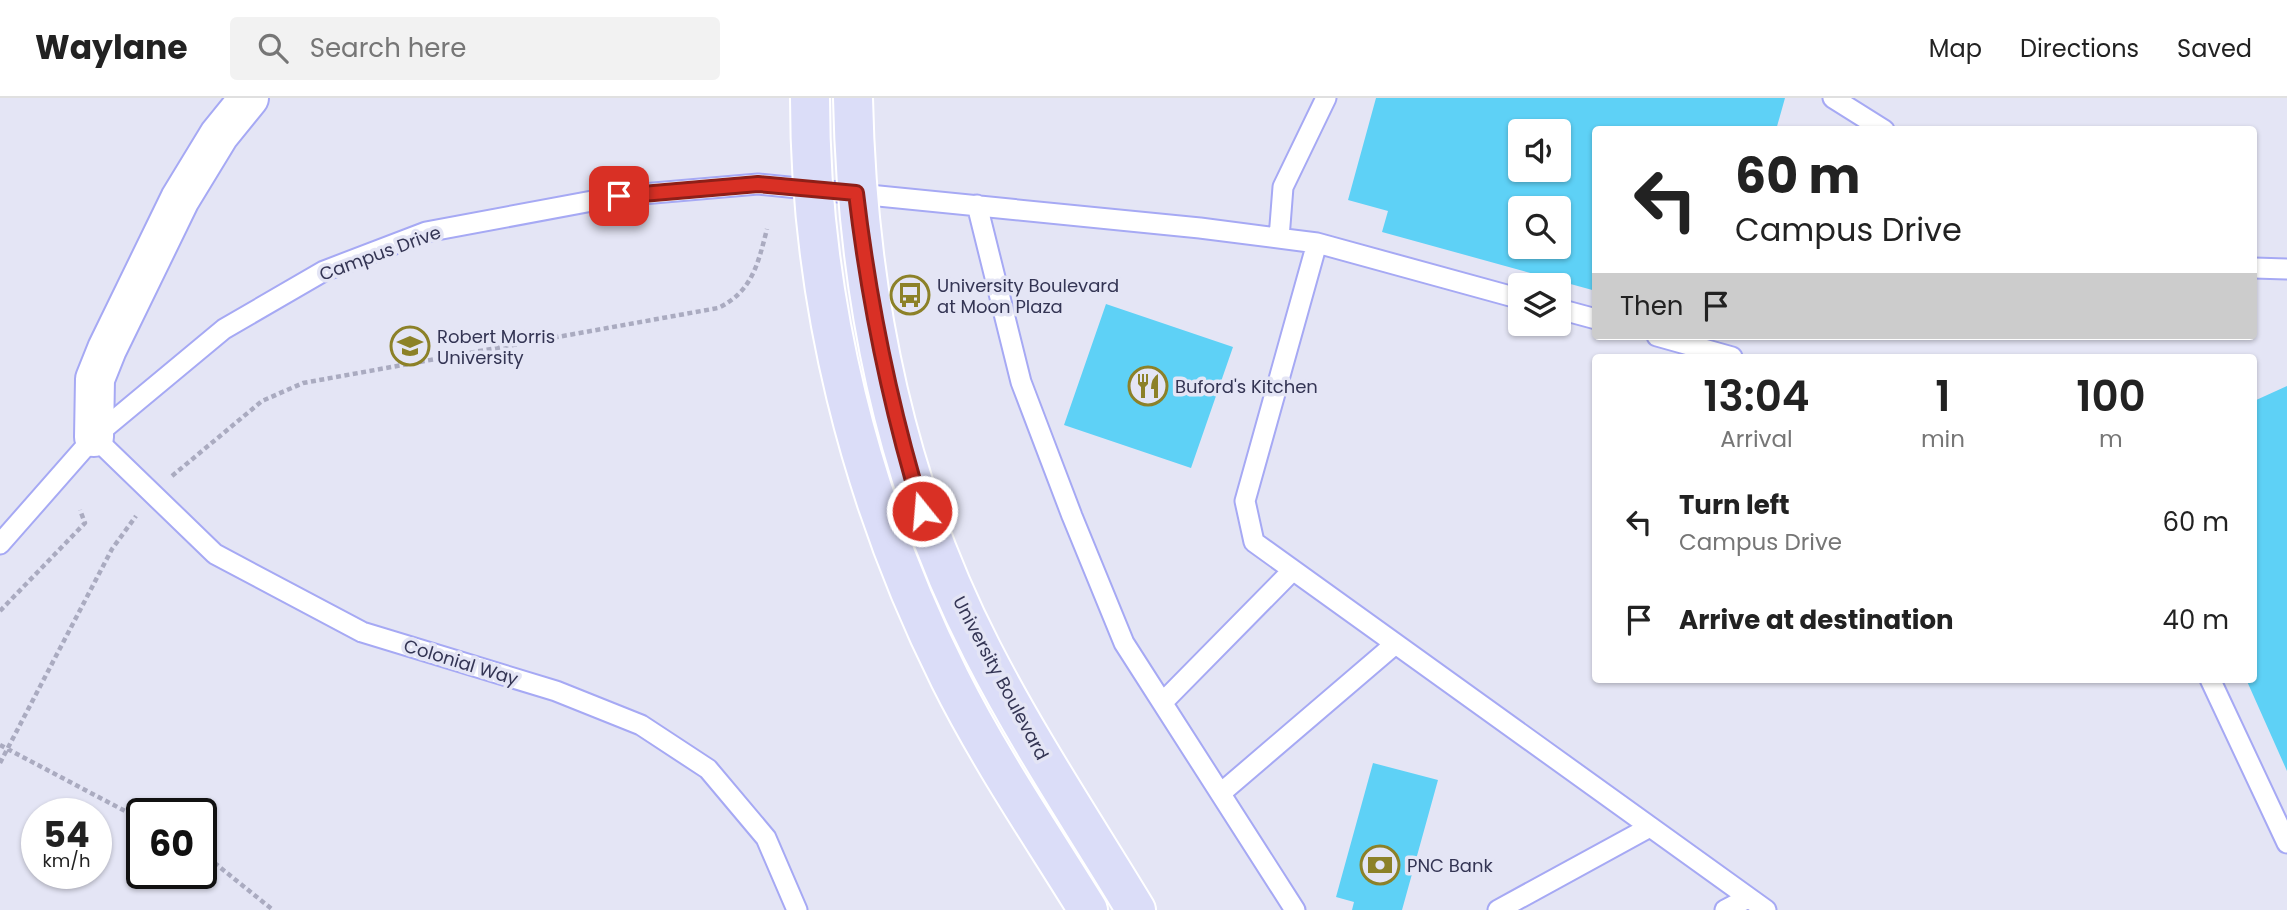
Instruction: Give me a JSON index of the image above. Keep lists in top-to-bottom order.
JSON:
{
  "streets": {
    "main road": ["University Boulevard"],
    "lane": ["Campus Drive", "Colonial Way"]
  },
  "crossings": [
    ["Campus Drive", "Colonial Way"],
    ["Campus Drive", "University Boulevard"]
  ],
  "places": {
    "bus stop": ["University Boulevard at Moon Plaza"],
    "school or university": ["Robert Morris University"],
    "restaurant": ["Buford's Kitchen"],
    "bank": ["PNC Bank"]
  },
  "page": {
    "header": "Waylane",
    "search": "Search here",
    "nav": ["Map", "Directions", "Saved"],
    "turn": ["60 m", "Campus Drive"],
    "then": "Then",
    "eta": [
      "13:04",
      "Arrival",
      "1",
      "min",
      "100",
      "m"
    ],
    "list": [
      {
        "name": "Turn left",
        "note": "Campus Drive",
        "value": "60 m"
      },
      {
        "name": "Arrive at destination",
        "value": "40 m"
      }
    ],
    "speed": "54 km/h",
    "limit": "60"
  }
}
